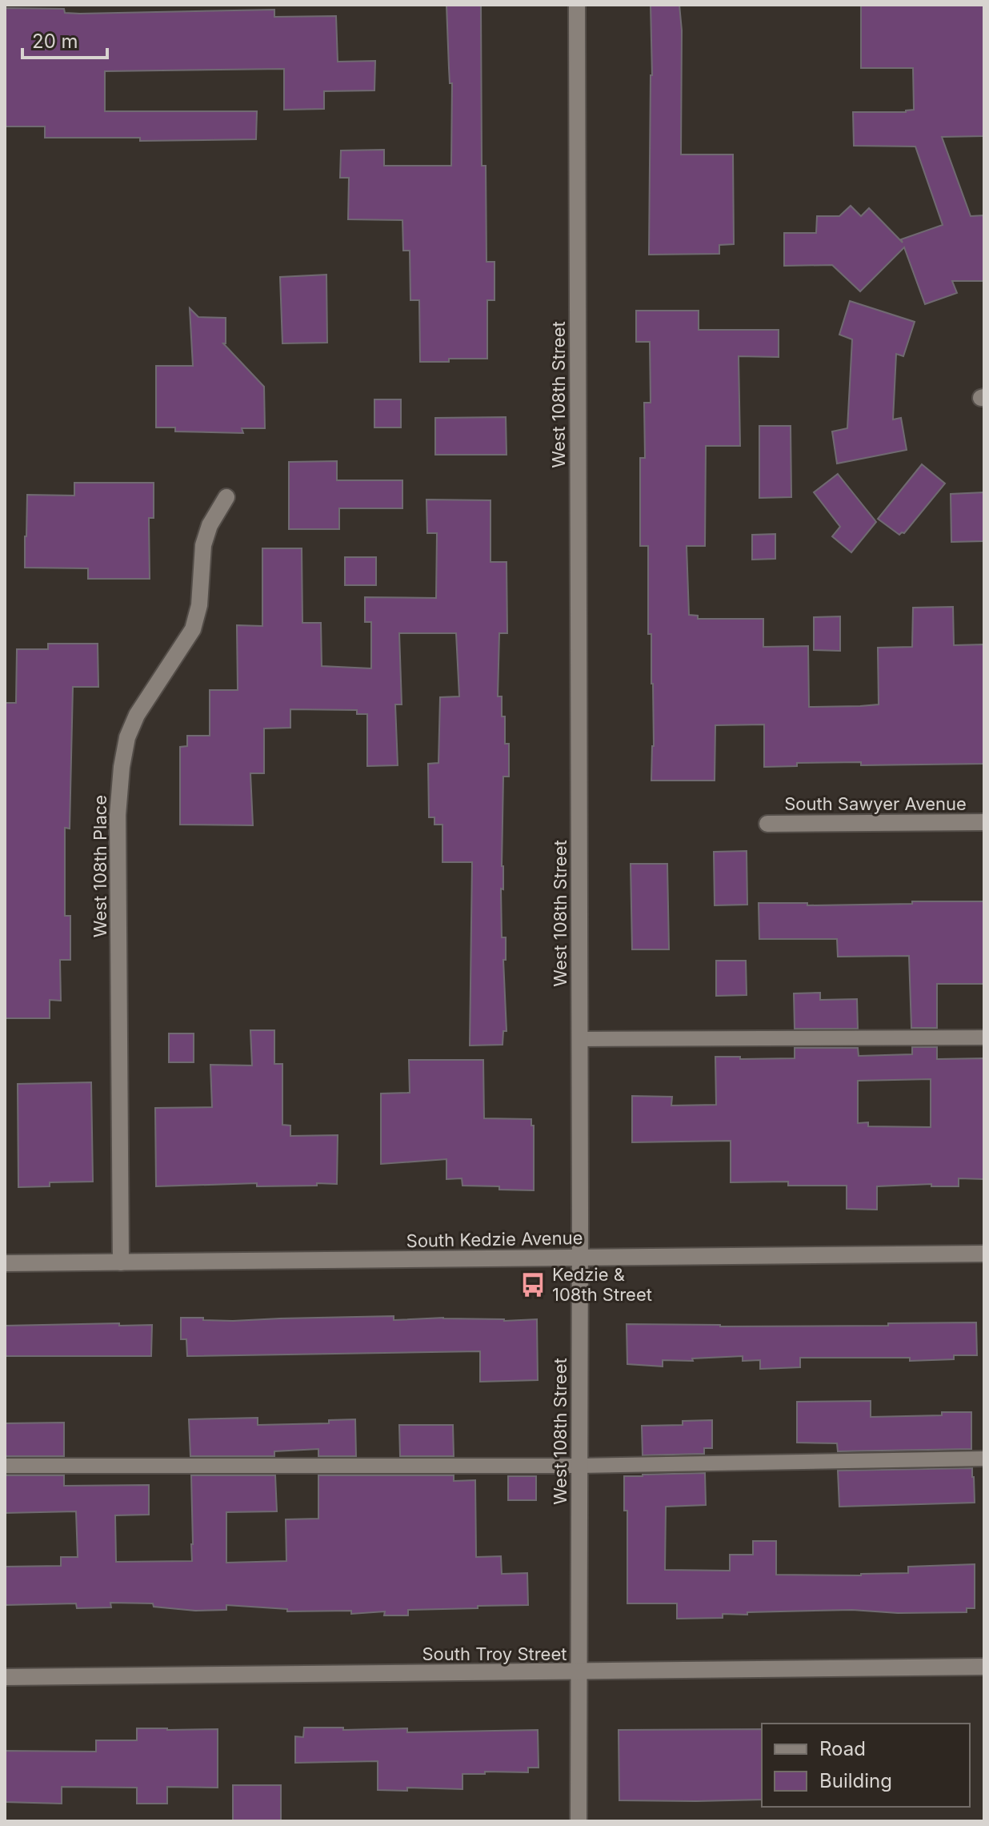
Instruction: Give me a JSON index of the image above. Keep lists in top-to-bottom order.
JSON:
{
  "streets": {
    "street": [
      "West 108th Street",
      "South Sawyer Avenue",
      "West 108th Place",
      "South Kedzie Avenue",
      "South Troy Street"
    ]
  },
  "crossings": [
    ["West 108th Street", "South Kedzie Avenue"],
    ["West 108th Street", "South Troy Street"],
    ["West 108th Place", "South Kedzie Avenue"]
  ],
  "places": {
    "bus stop": ["Kedzie & 108th Street"]
  },
  "legend": ["Road", "Building"],
  "scale_bar": "20 m"
}
